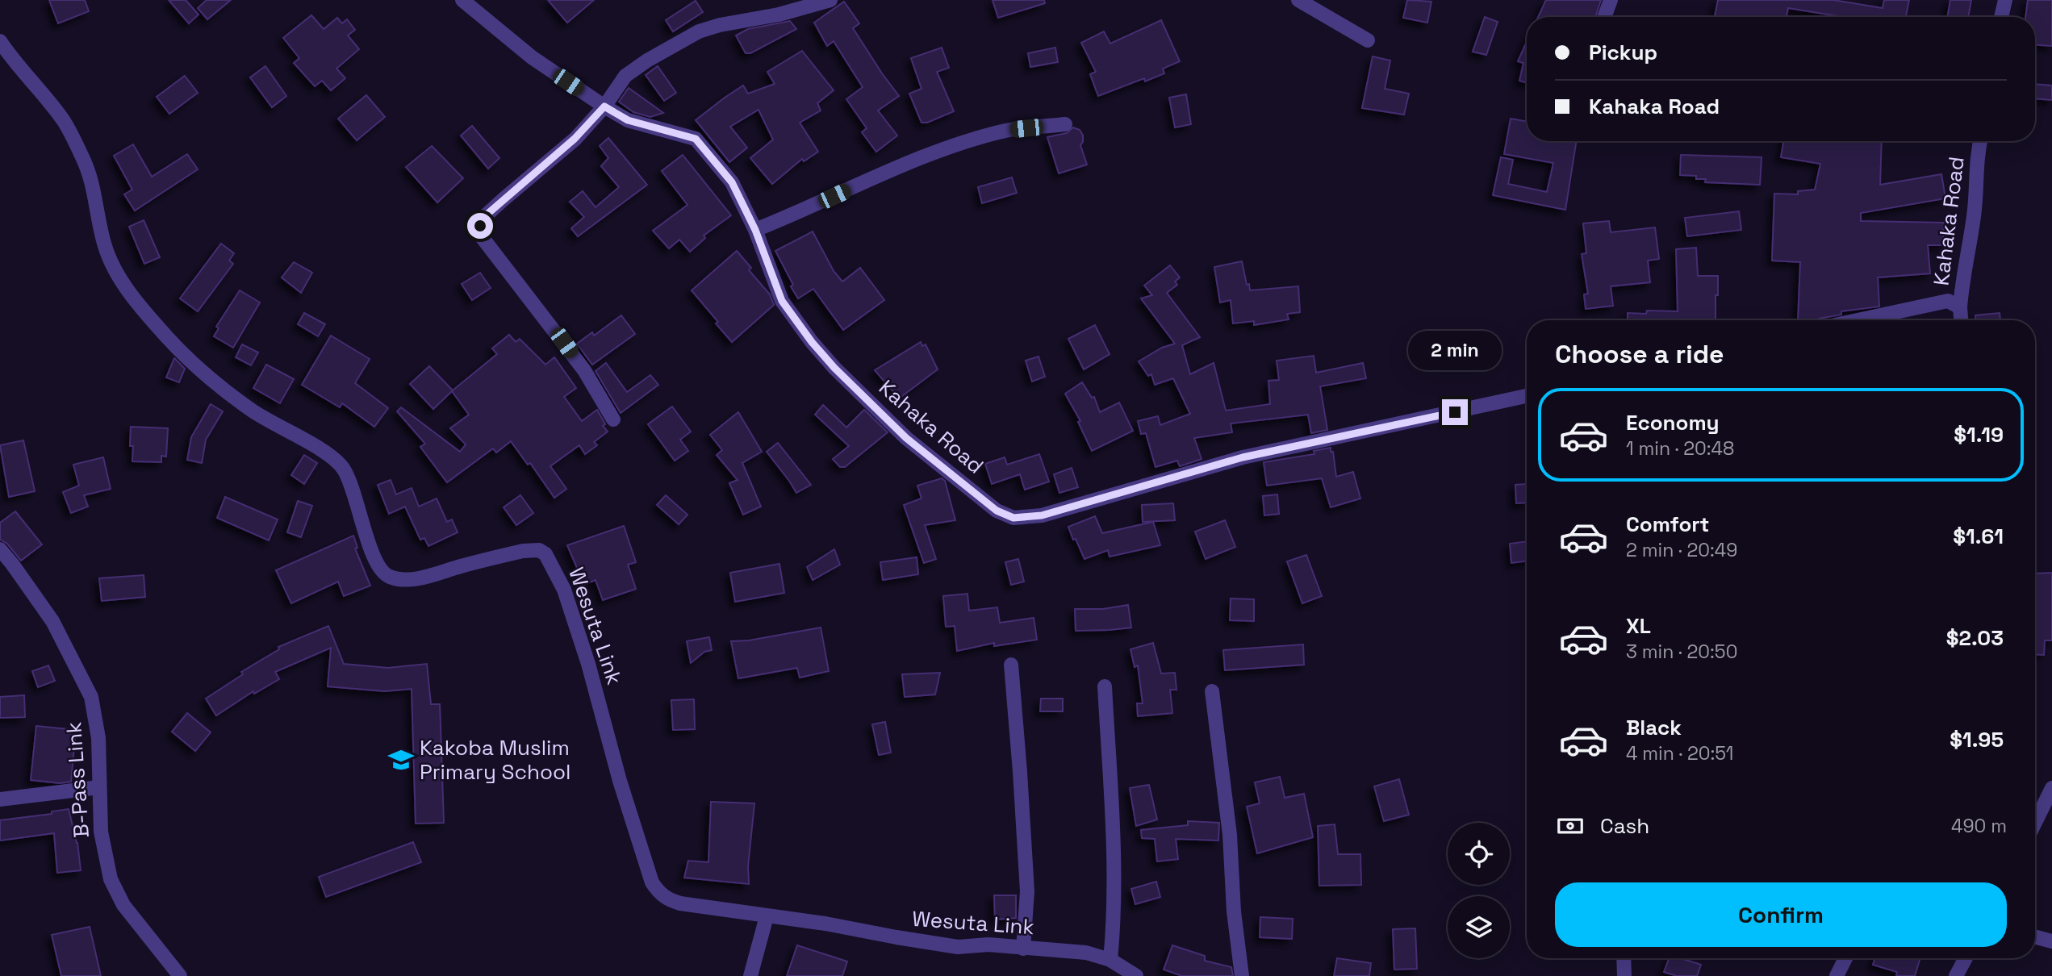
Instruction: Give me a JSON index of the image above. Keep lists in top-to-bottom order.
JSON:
{
  "streets": {
    "street": ["Kahaka Road", "Wesuta Link", "B-Pass Link"]
  },
  "places": {
    "school or university": ["Kakoba Muslim Primary School"]
  },
  "page": {
    "banner": ["Pickup", "Kahaka Road"],
    "heading": "Choose a ride",
    "bubble": "2 min",
    "list": [
      {
        "name": "Economy",
        "note": "1 min · 20:48",
        "value": "$1.19"
      },
      {
        "name": "Comfort",
        "note": "2 min · 20:49",
        "value": "$1.61"
      },
      {
        "name": "XL",
        "note": "3 min · 20:50",
        "value": "$2.03"
      },
      {
        "name": "Black",
        "note": "4 min · 20:51",
        "value": "$1.95"
      }
    ],
    "pay": ["Cash", "490 m"],
    "buttons": "Confirm"
  }
}
